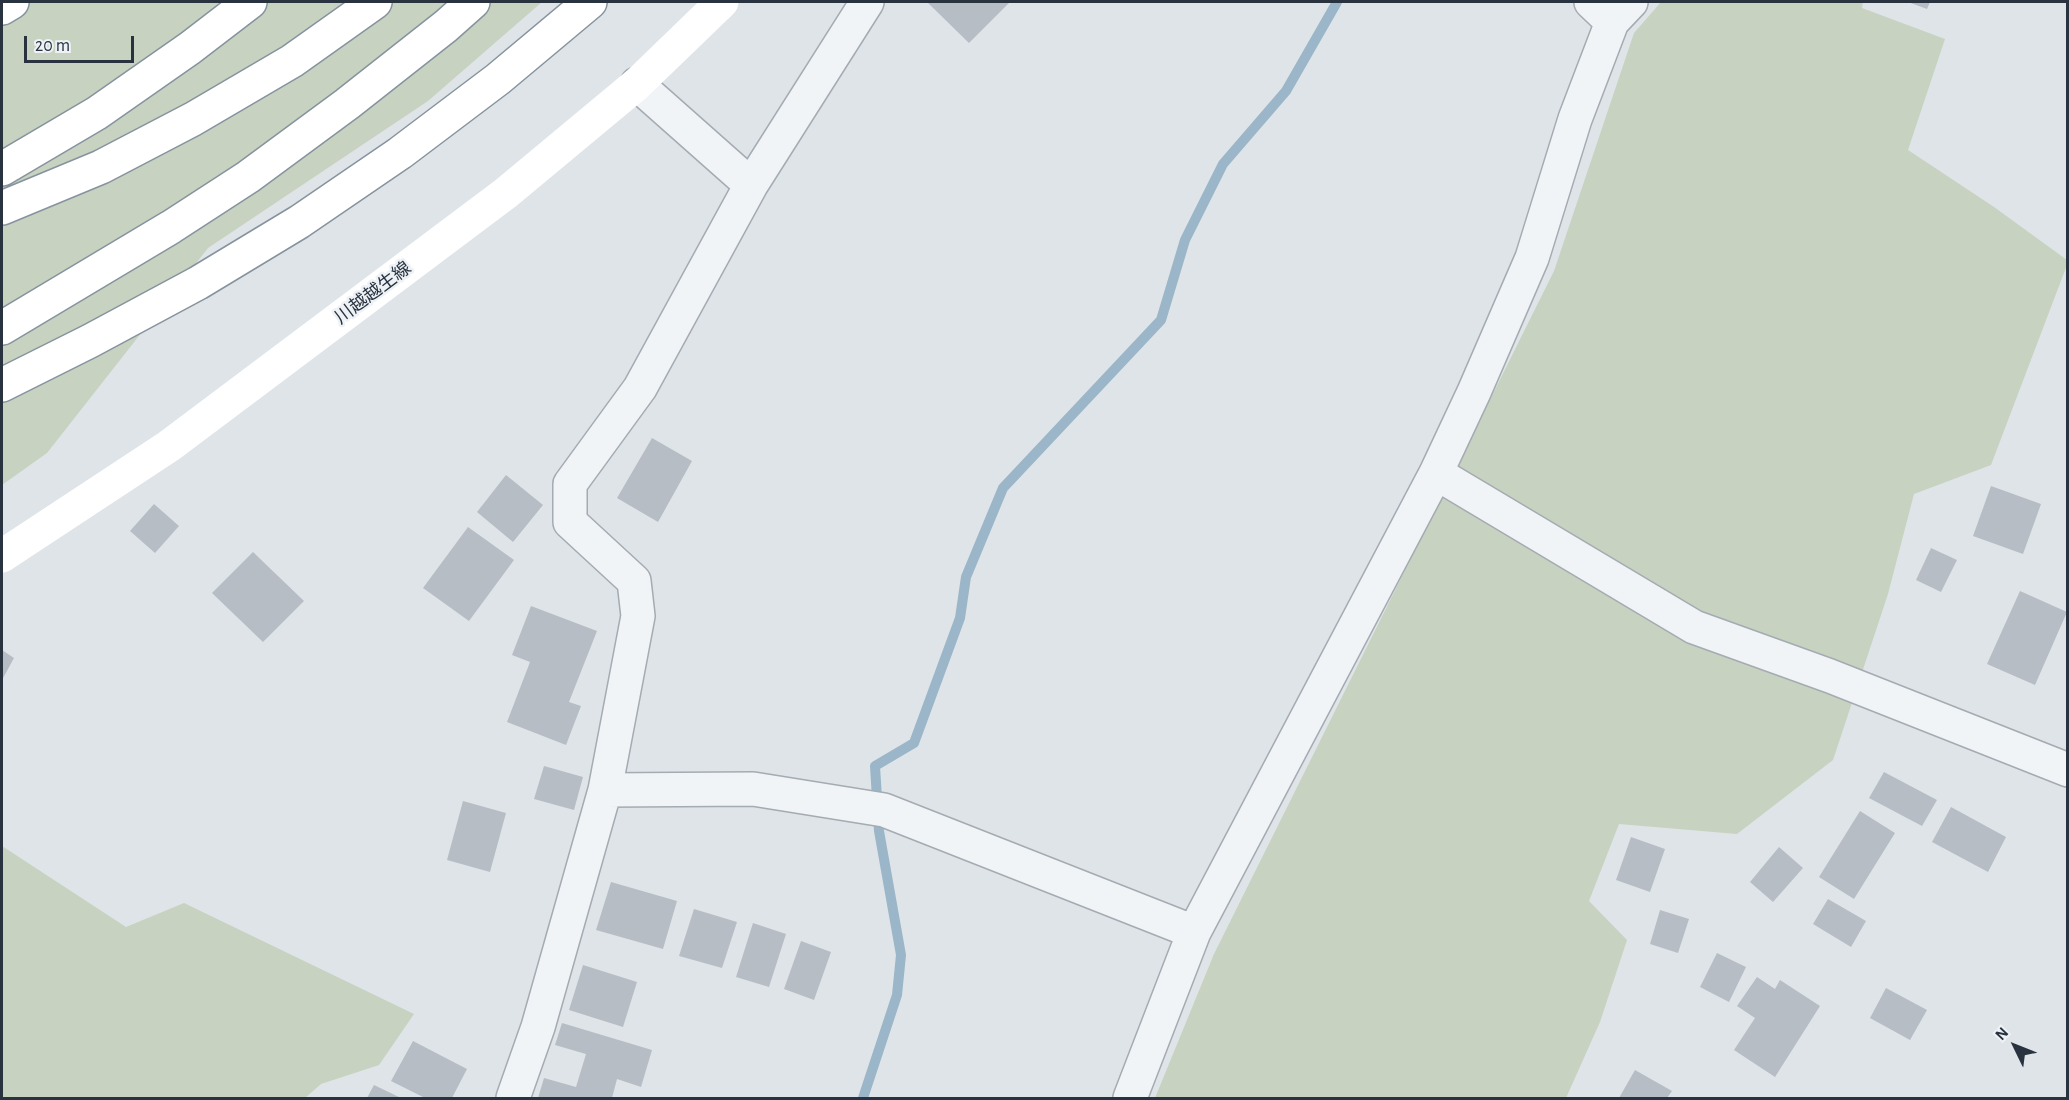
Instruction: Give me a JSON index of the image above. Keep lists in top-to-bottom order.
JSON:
{
  "streets": {
    "main road": ["川越越生線"]
  },
  "scale_bar": "20 m",
  "north": "top left"
}
